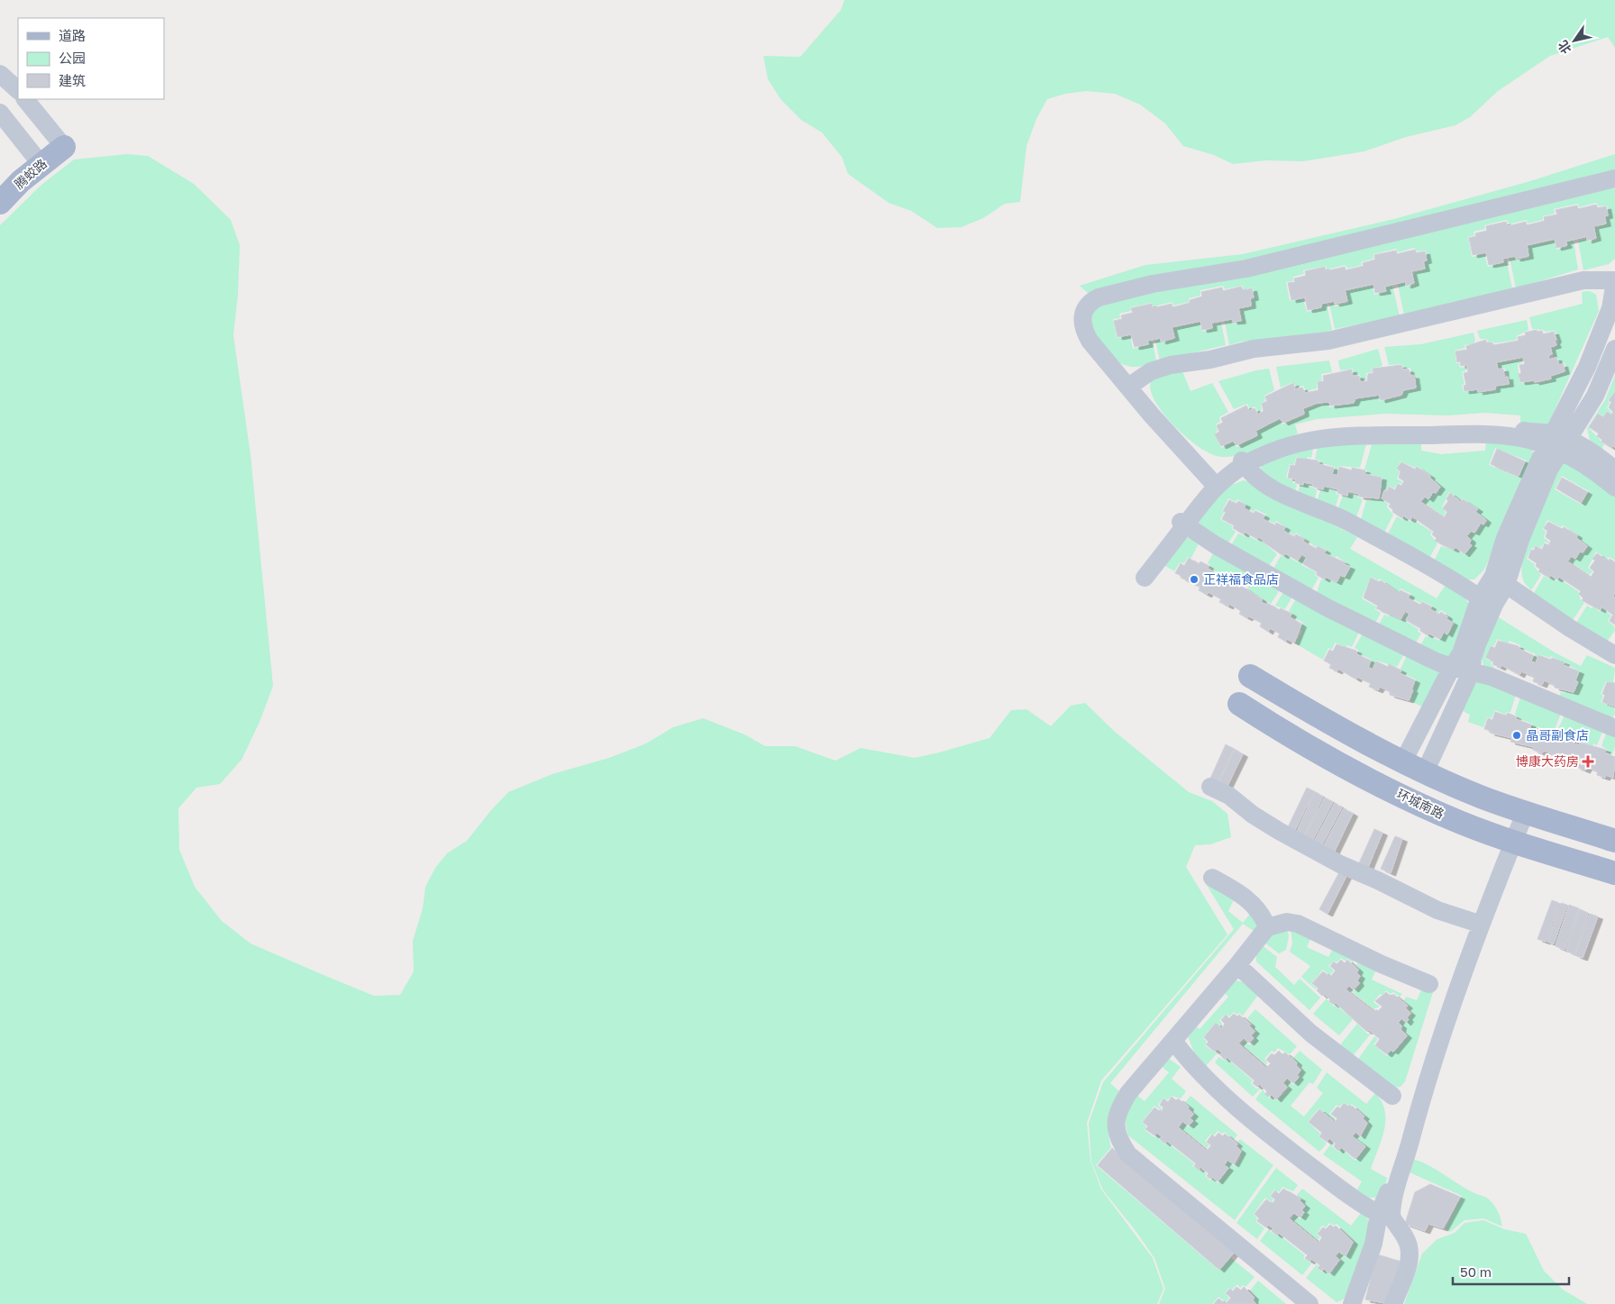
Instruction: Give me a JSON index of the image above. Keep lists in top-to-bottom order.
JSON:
{
  "streets": {
    "main road": ["腾蛟路", "环城南路"]
  },
  "places": {
    "other": ["正祥福食品店", "晶哥副食店"],
    "health": ["博康大药房"]
  },
  "legend": ["道路", "公园", "建筑"],
  "scale_bar": "50 m",
  "north": "bottom left"
}
